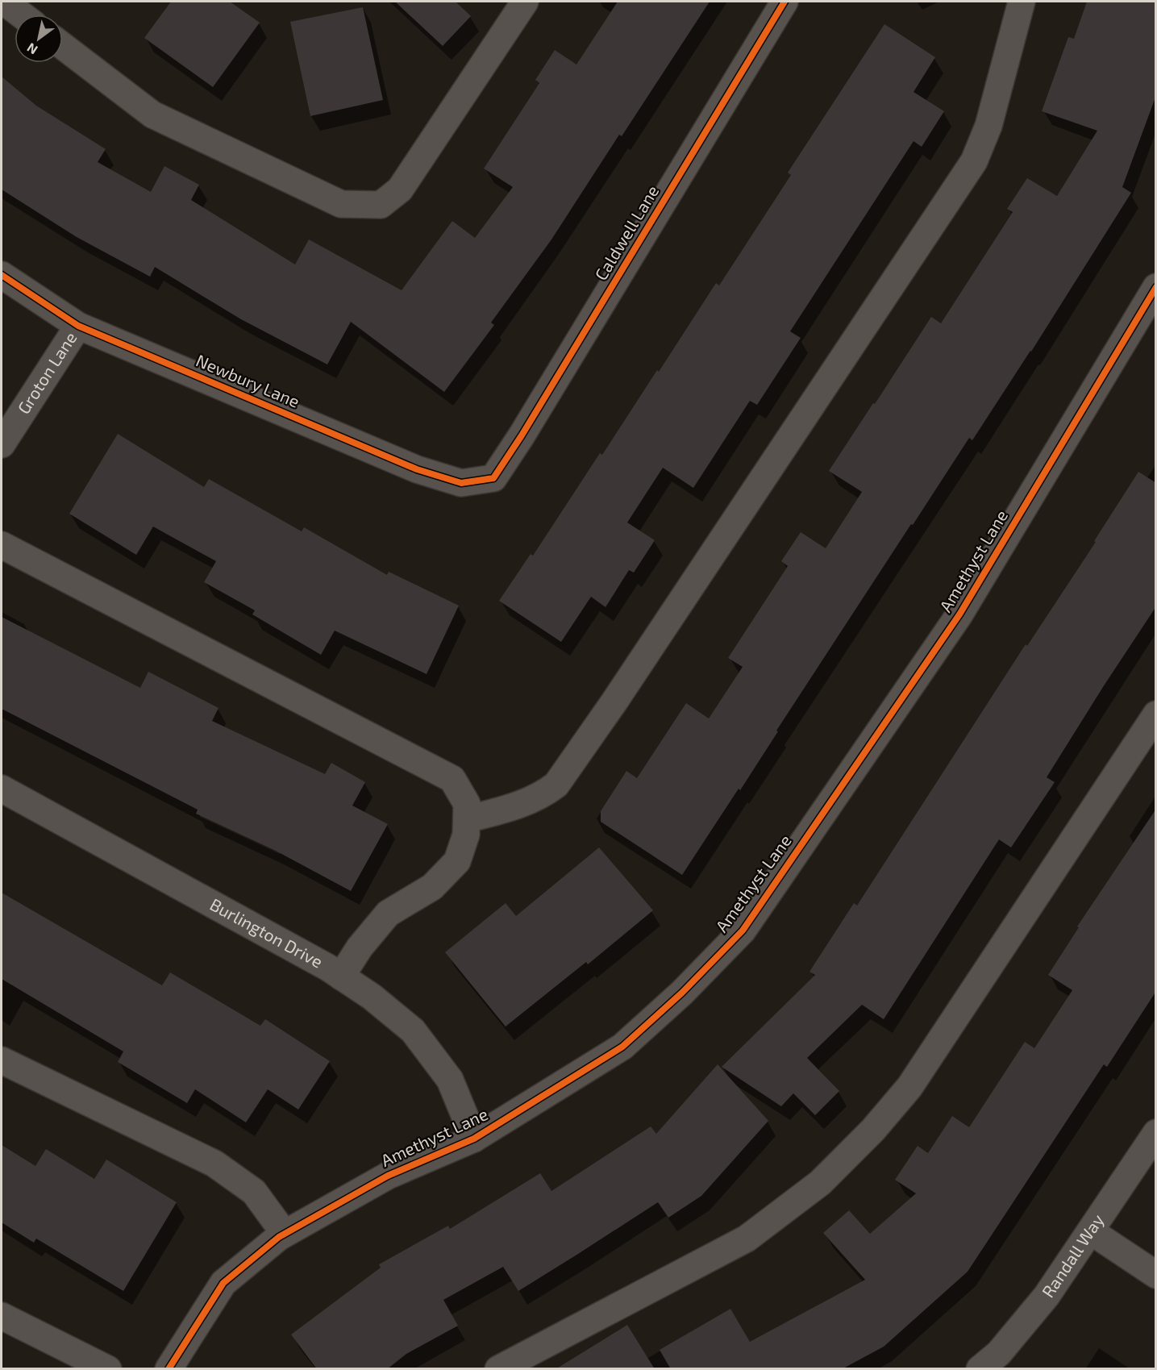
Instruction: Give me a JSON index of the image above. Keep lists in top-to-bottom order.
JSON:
{
  "streets": {
    "street": [
      "Caldwell Lane",
      "Groton Lane",
      "Newbury Lane",
      "Amethyst Lane",
      "Burlington Drive",
      "Randall Way"
    ]
  },
  "crossings": [
    ["Caldwell Lane", "Newbury Lane"],
    ["Groton Lane", "Newbury Lane"],
    ["Amethyst Lane", "Burlington Drive"]
  ],
  "north": "bottom left"
}
